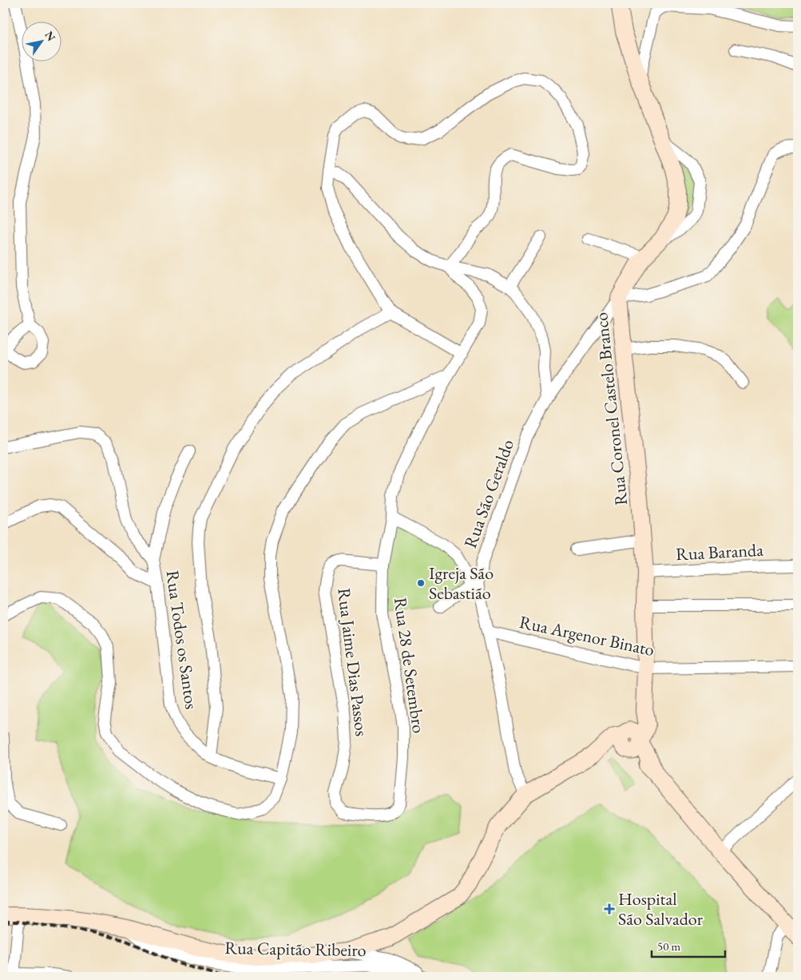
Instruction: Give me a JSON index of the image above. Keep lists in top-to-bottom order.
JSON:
{
  "streets": {
    "main road": ["Rua Coronel Castelo Branco"],
    "street": [
      "Rua São Geraldo",
      "Rua Baranda",
      "Rua Argenor Binato",
      "Rua Todos os Santos",
      "Rua Jaime Dias Passos",
      "Rua 28 de Setembro",
      "Rua Capitão Ribeiro"
    ]
  },
  "crossings": [
    ["Rua Coronel Castelo Branco", "Rua São Geraldo"],
    ["Rua Coronel Castelo Branco", "Rua Baranda"],
    ["Rua Coronel Castelo Branco", "Rua Argenor Binato"],
    ["Rua São Geraldo", "Rua Argenor Binato"],
    ["Rua Jaime Dias Passos", "Rua 28 de Setembro"]
  ],
  "places": {
    "other": ["Igreja São Sebastião"],
    "health": ["Hospital São Salvador"]
  },
  "scale_bar": "50 m",
  "north": "top right"
}
